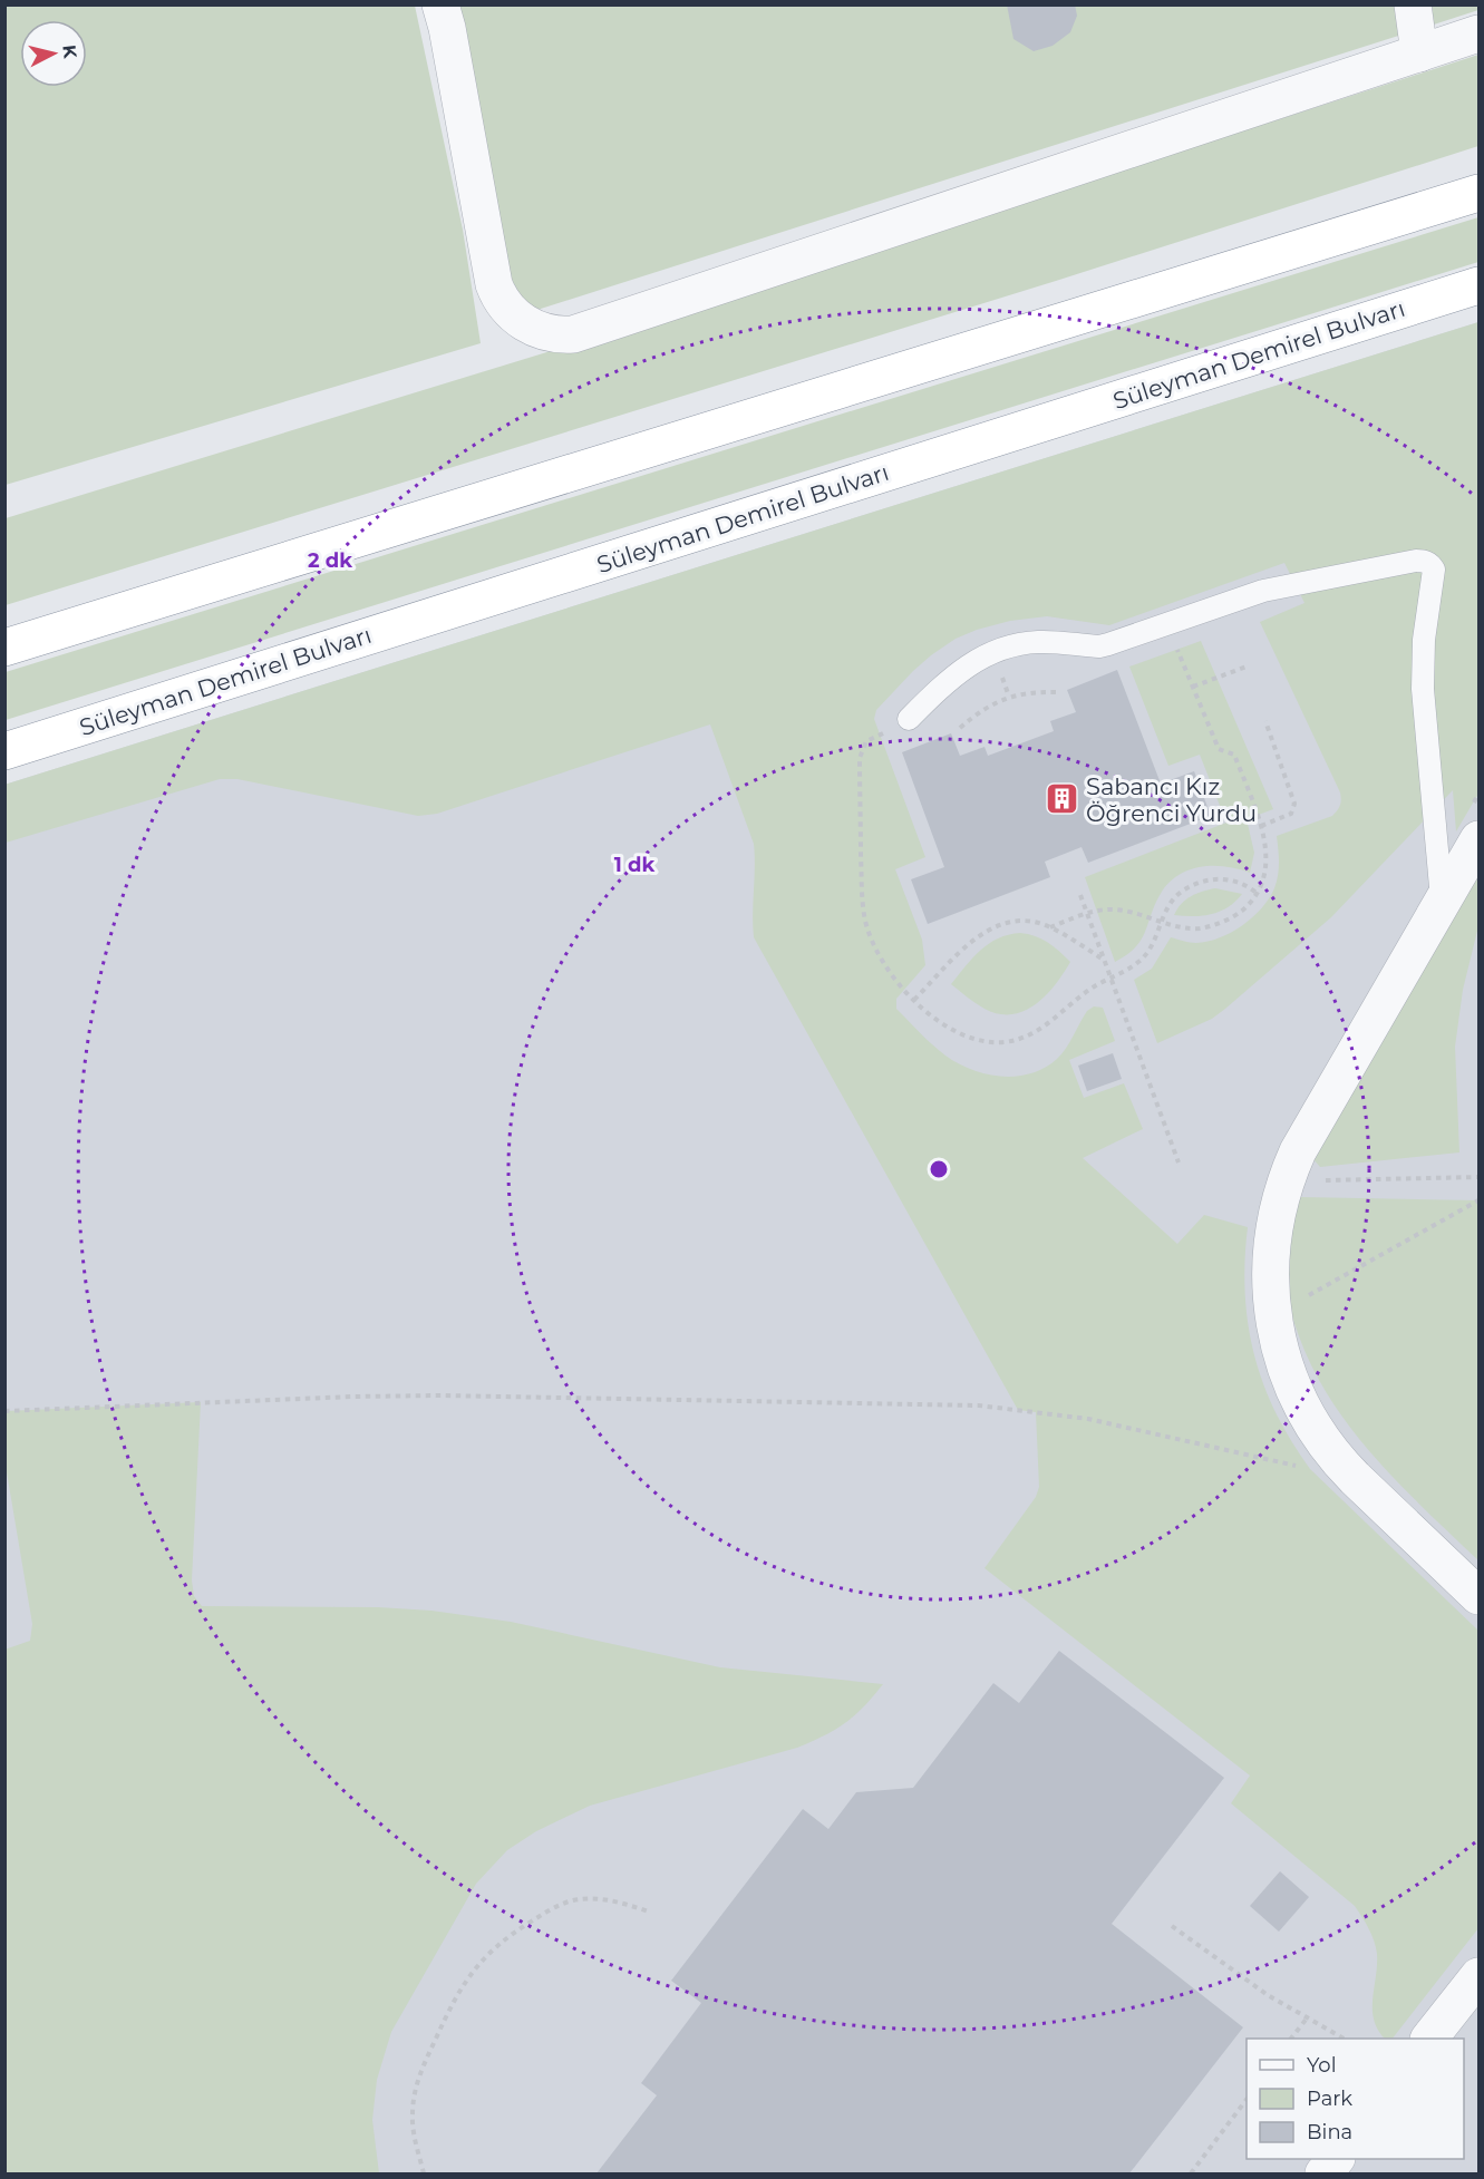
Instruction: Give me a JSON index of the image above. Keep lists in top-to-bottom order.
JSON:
{
  "streets": {
    "highway": ["Süleyman Demirel Bulvarı"]
  },
  "places": {
    "building": ["Sabancı Kız Öğrenci Yurdu"]
  },
  "legend": ["Yol", "Park", "Bina"],
  "north": "right",
  "rings": ["2 dk", "1 dk"]
}
